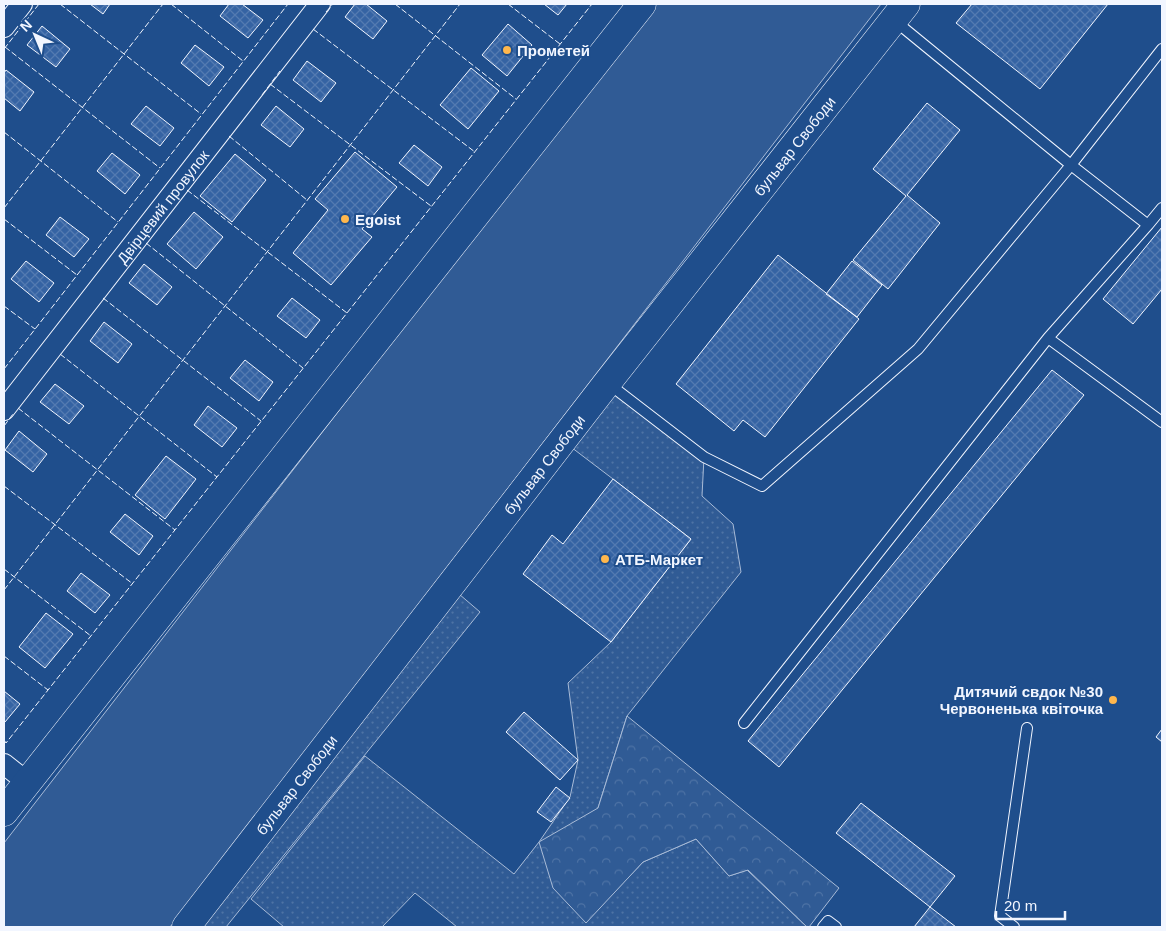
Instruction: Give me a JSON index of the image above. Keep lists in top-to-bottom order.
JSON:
{
  "streets": {
    "street": ["бульвар Свободи", "Двірцевий провулок"]
  },
  "places": [
    "Прометей",
    "Egoist",
    "АТБ-Маркет",
    "Дитячий свдок №30 Червоненька квіточка"
  ],
  "scale_bar": "20 m",
  "north": "top left"
}
